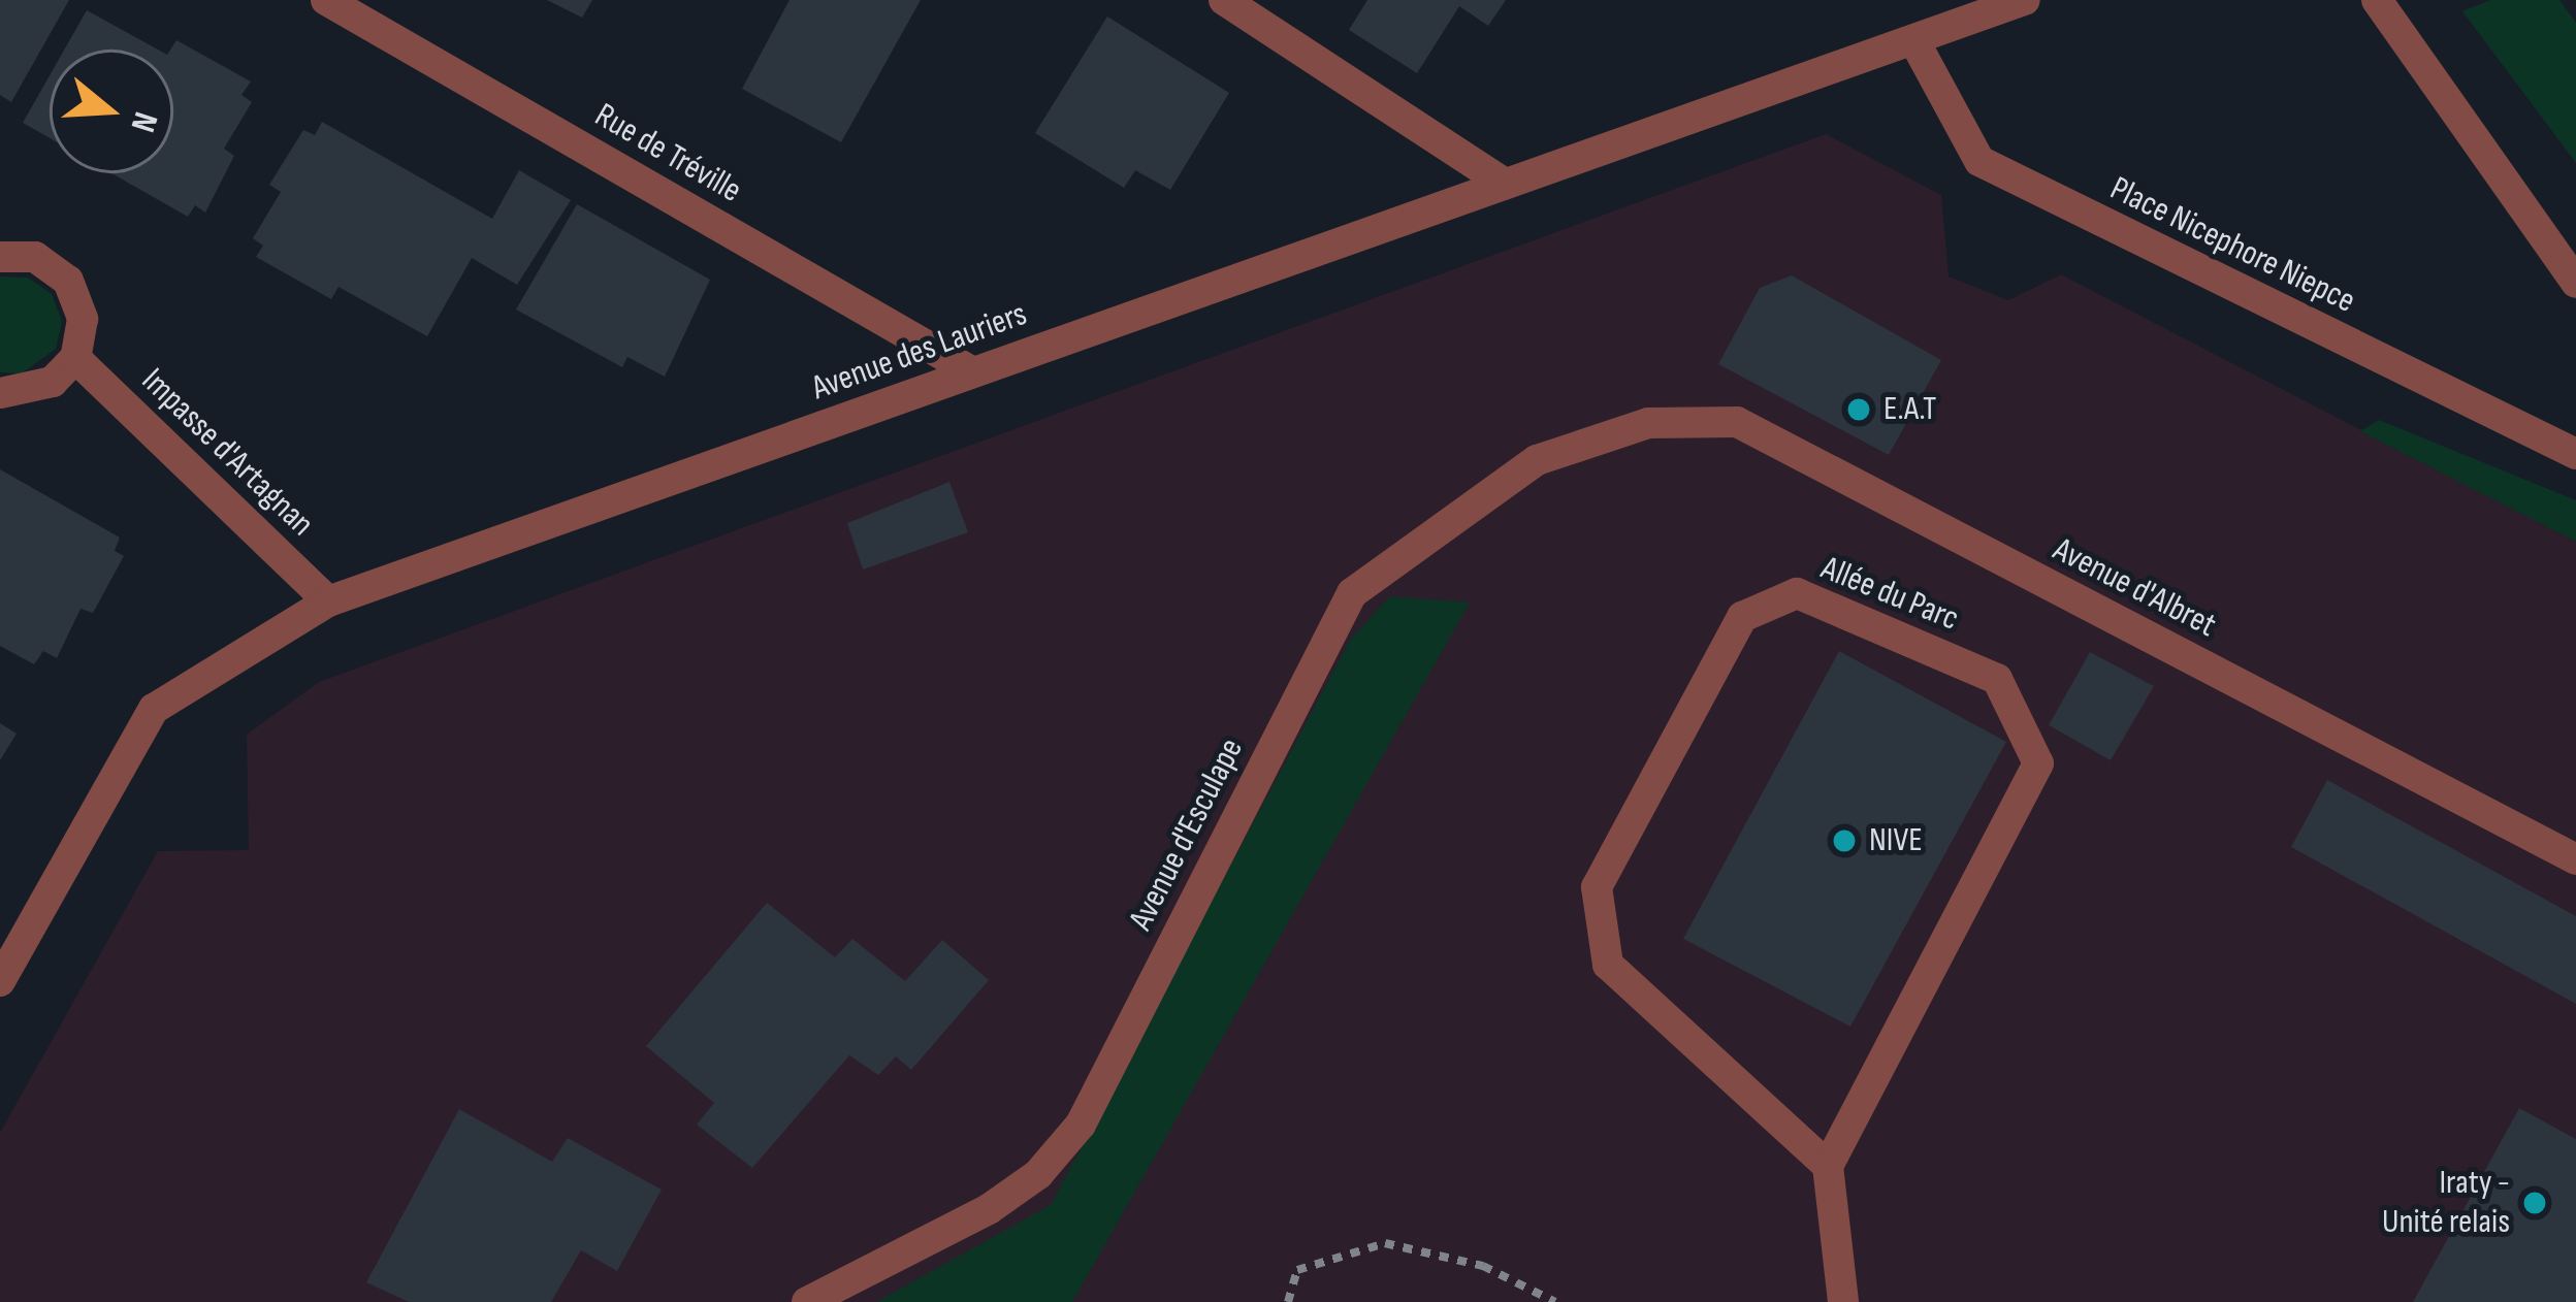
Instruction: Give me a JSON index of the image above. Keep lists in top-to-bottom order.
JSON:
{
  "streets": {
    "street": [
      "Rue de Tréville",
      "Place Nicephore Niepce",
      "Avenue des Lauriers",
      "Impasse d'Artagnan",
      "Avenue d'Albret",
      "Allée du Parc",
      "Avenue d'Esculape"
    ]
  },
  "crossings": [
    ["Rue de Tréville", "Avenue des Lauriers"],
    ["Place Nicephore Niepce", "Avenue des Lauriers"],
    ["Avenue des Lauriers", "Impasse d'Artagnan"],
    ["Avenue d'Albret", "Avenue d'Esculape"]
  ],
  "places": ["E.A.T", "NIVE", "Iraty - Unité relais"],
  "north": "right"
}
